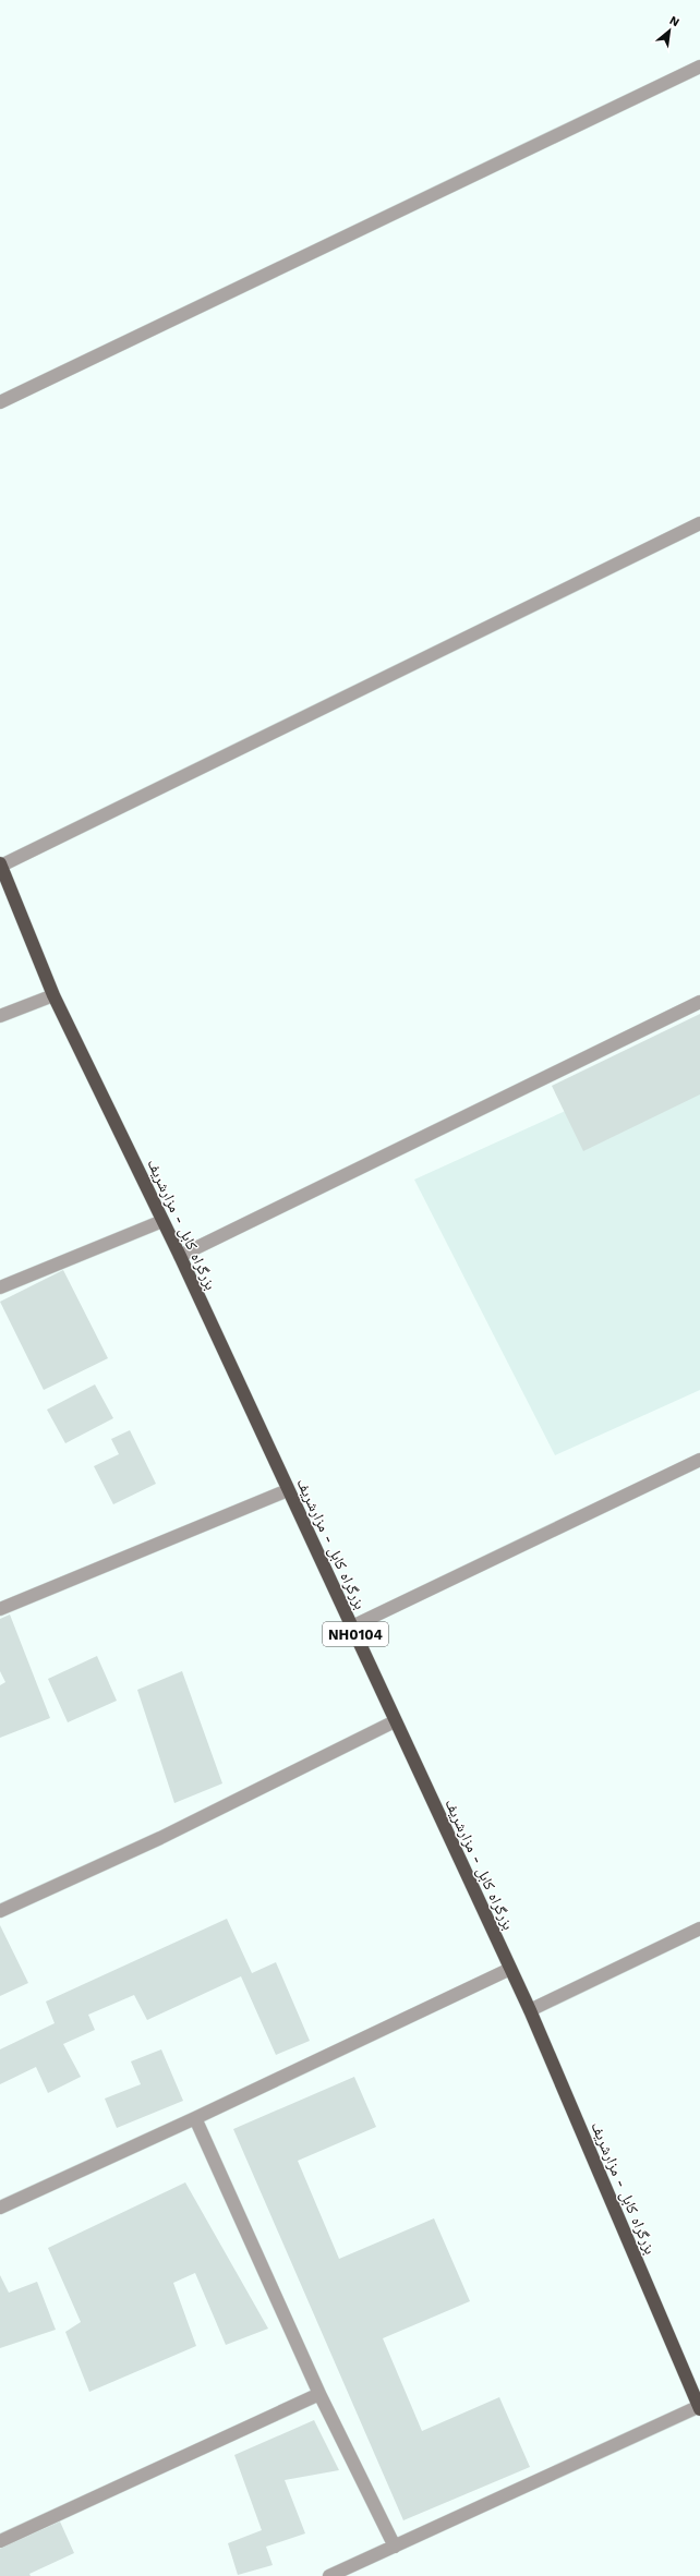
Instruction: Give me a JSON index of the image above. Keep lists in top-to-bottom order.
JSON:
{
  "streets": {
    "highway": ["بزرگراه کابل - مزارشریف", "NH0104"]
  },
  "north": "top right"
}
